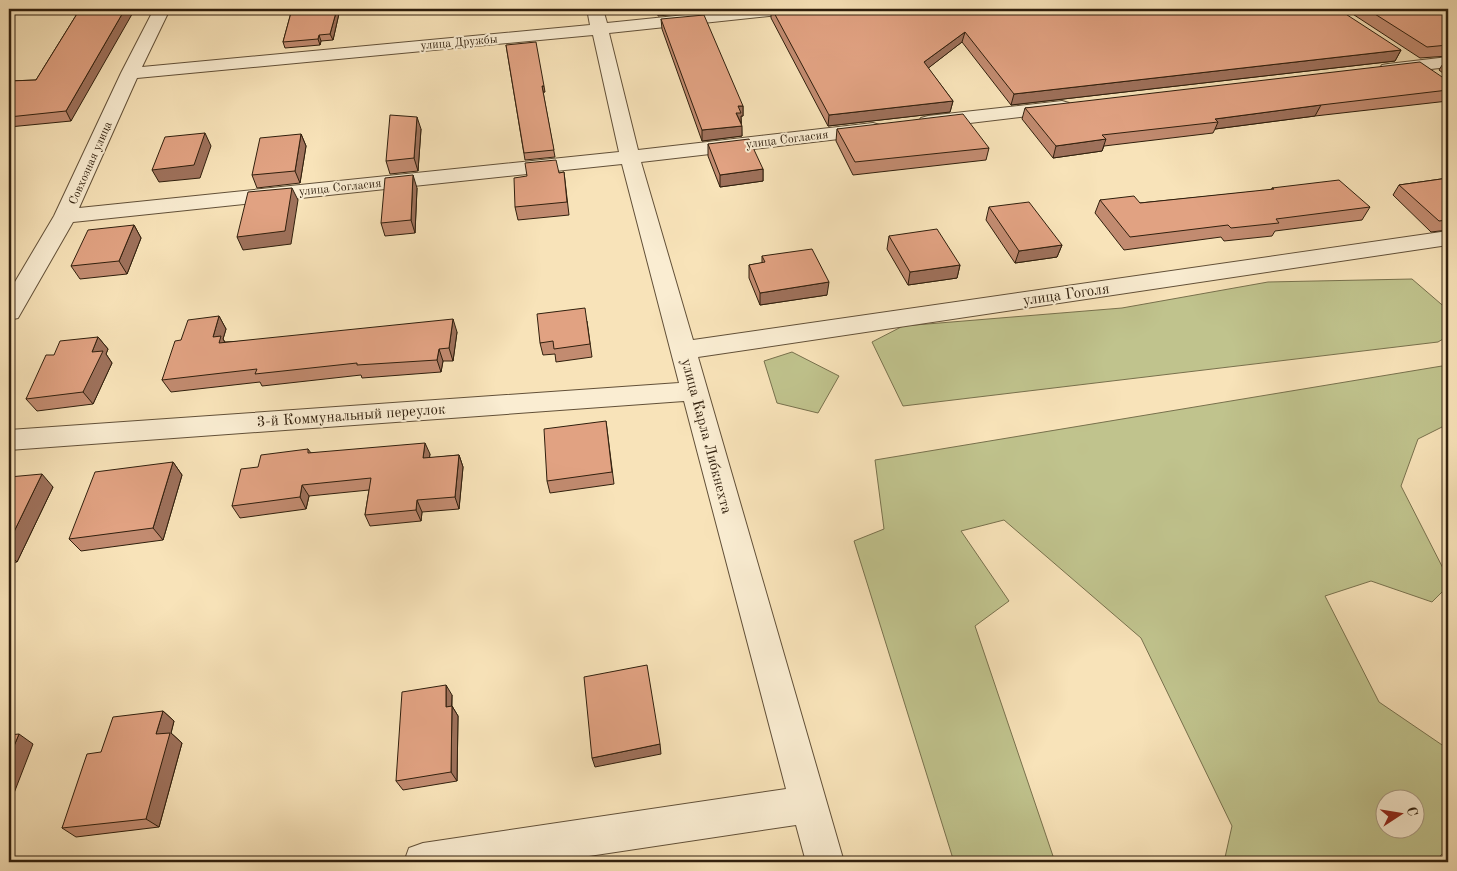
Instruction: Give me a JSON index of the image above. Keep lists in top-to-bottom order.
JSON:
{
  "streets": {
    "street": [
      "улица Дружбы",
      "улица Согласия",
      "Совхозная улица",
      "улица Гоголя",
      "3-й Коммунальный переулок",
      "улица Карла Либкнехта"
    ]
  },
  "crossings": [
    ["улица Дружбы", "Совхозная улица"],
    ["улица Дружбы", "улица Карла Либкнехта"],
    ["улица Согласия", "Совхозная улица"],
    ["улица Согласия", "улица Карла Либкнехта"],
    ["улица Гоголя", "улица Карла Либкнехта"],
    ["3-й Коммунальный переулок", "улица Карла Либкнехта"]
  ],
  "north": "right"
}
